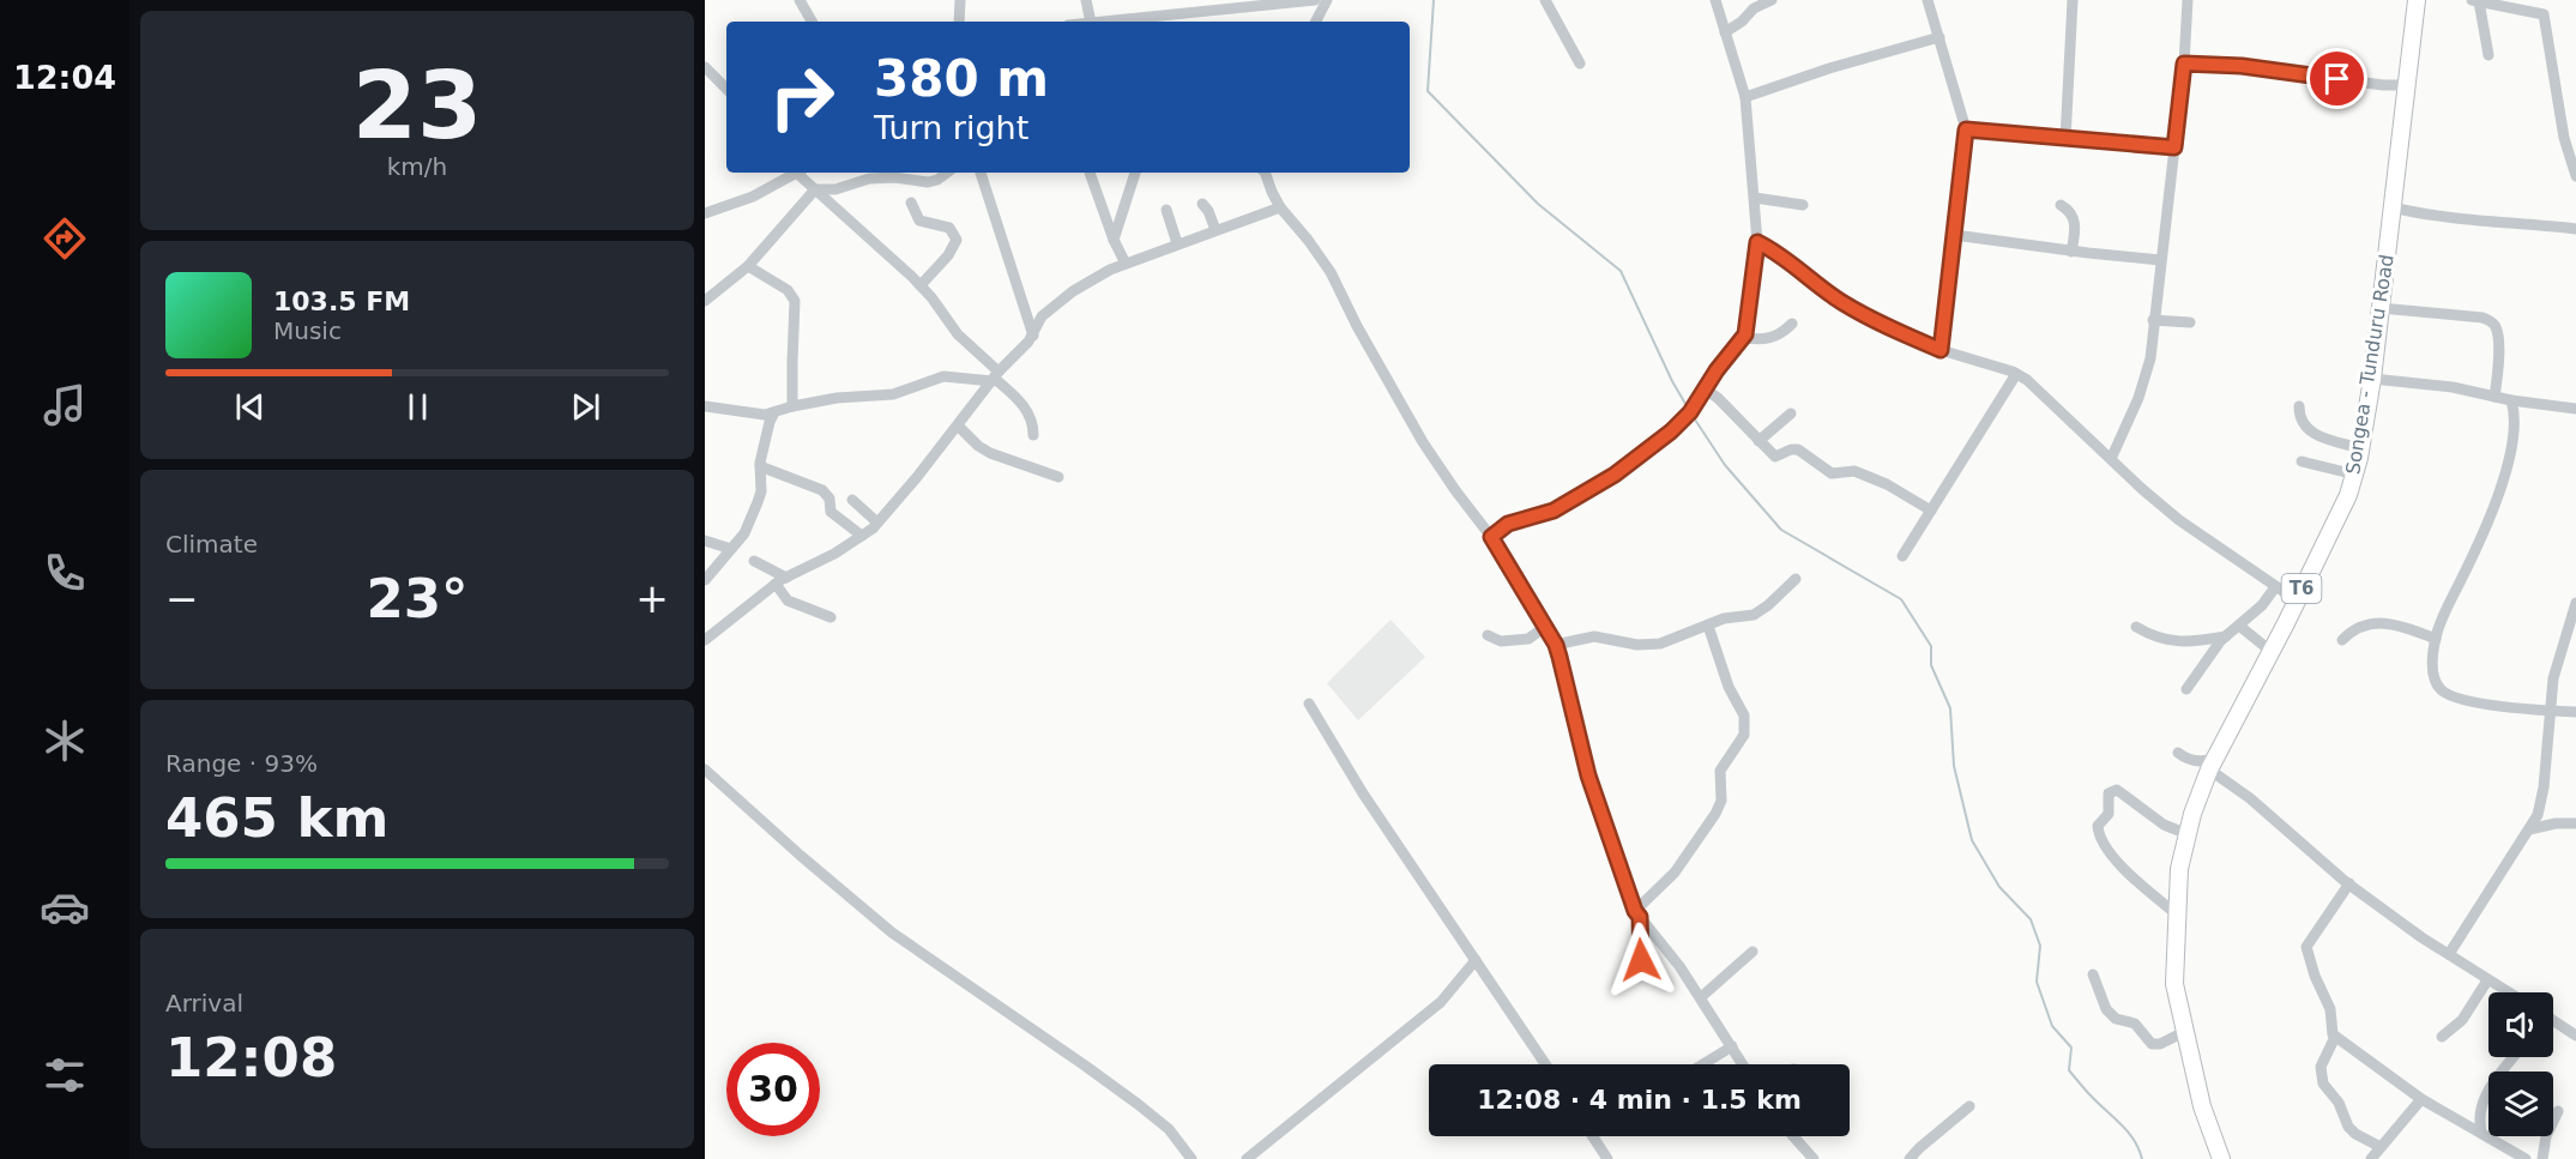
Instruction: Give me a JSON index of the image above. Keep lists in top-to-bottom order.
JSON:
{
  "streets": {
    "highway": ["Songea - Tunduru Road", "T6"]
  },
  "page": {
    "tabs": "12:04",
    "tile": [
      ["23", "km/h"],
      "Climate",
      ["Range · 93%", "465 km"],
      ["Arrival", "12:08"]
    ],
    "turn": ["380 m", "Turn right"],
    "song": ["103.5 FM", "Music"],
    "heat": ["−", "23°", "+"],
    "limit": "30",
    "trip": "12:08 · 4 min · 1.5 km"
  }
}
